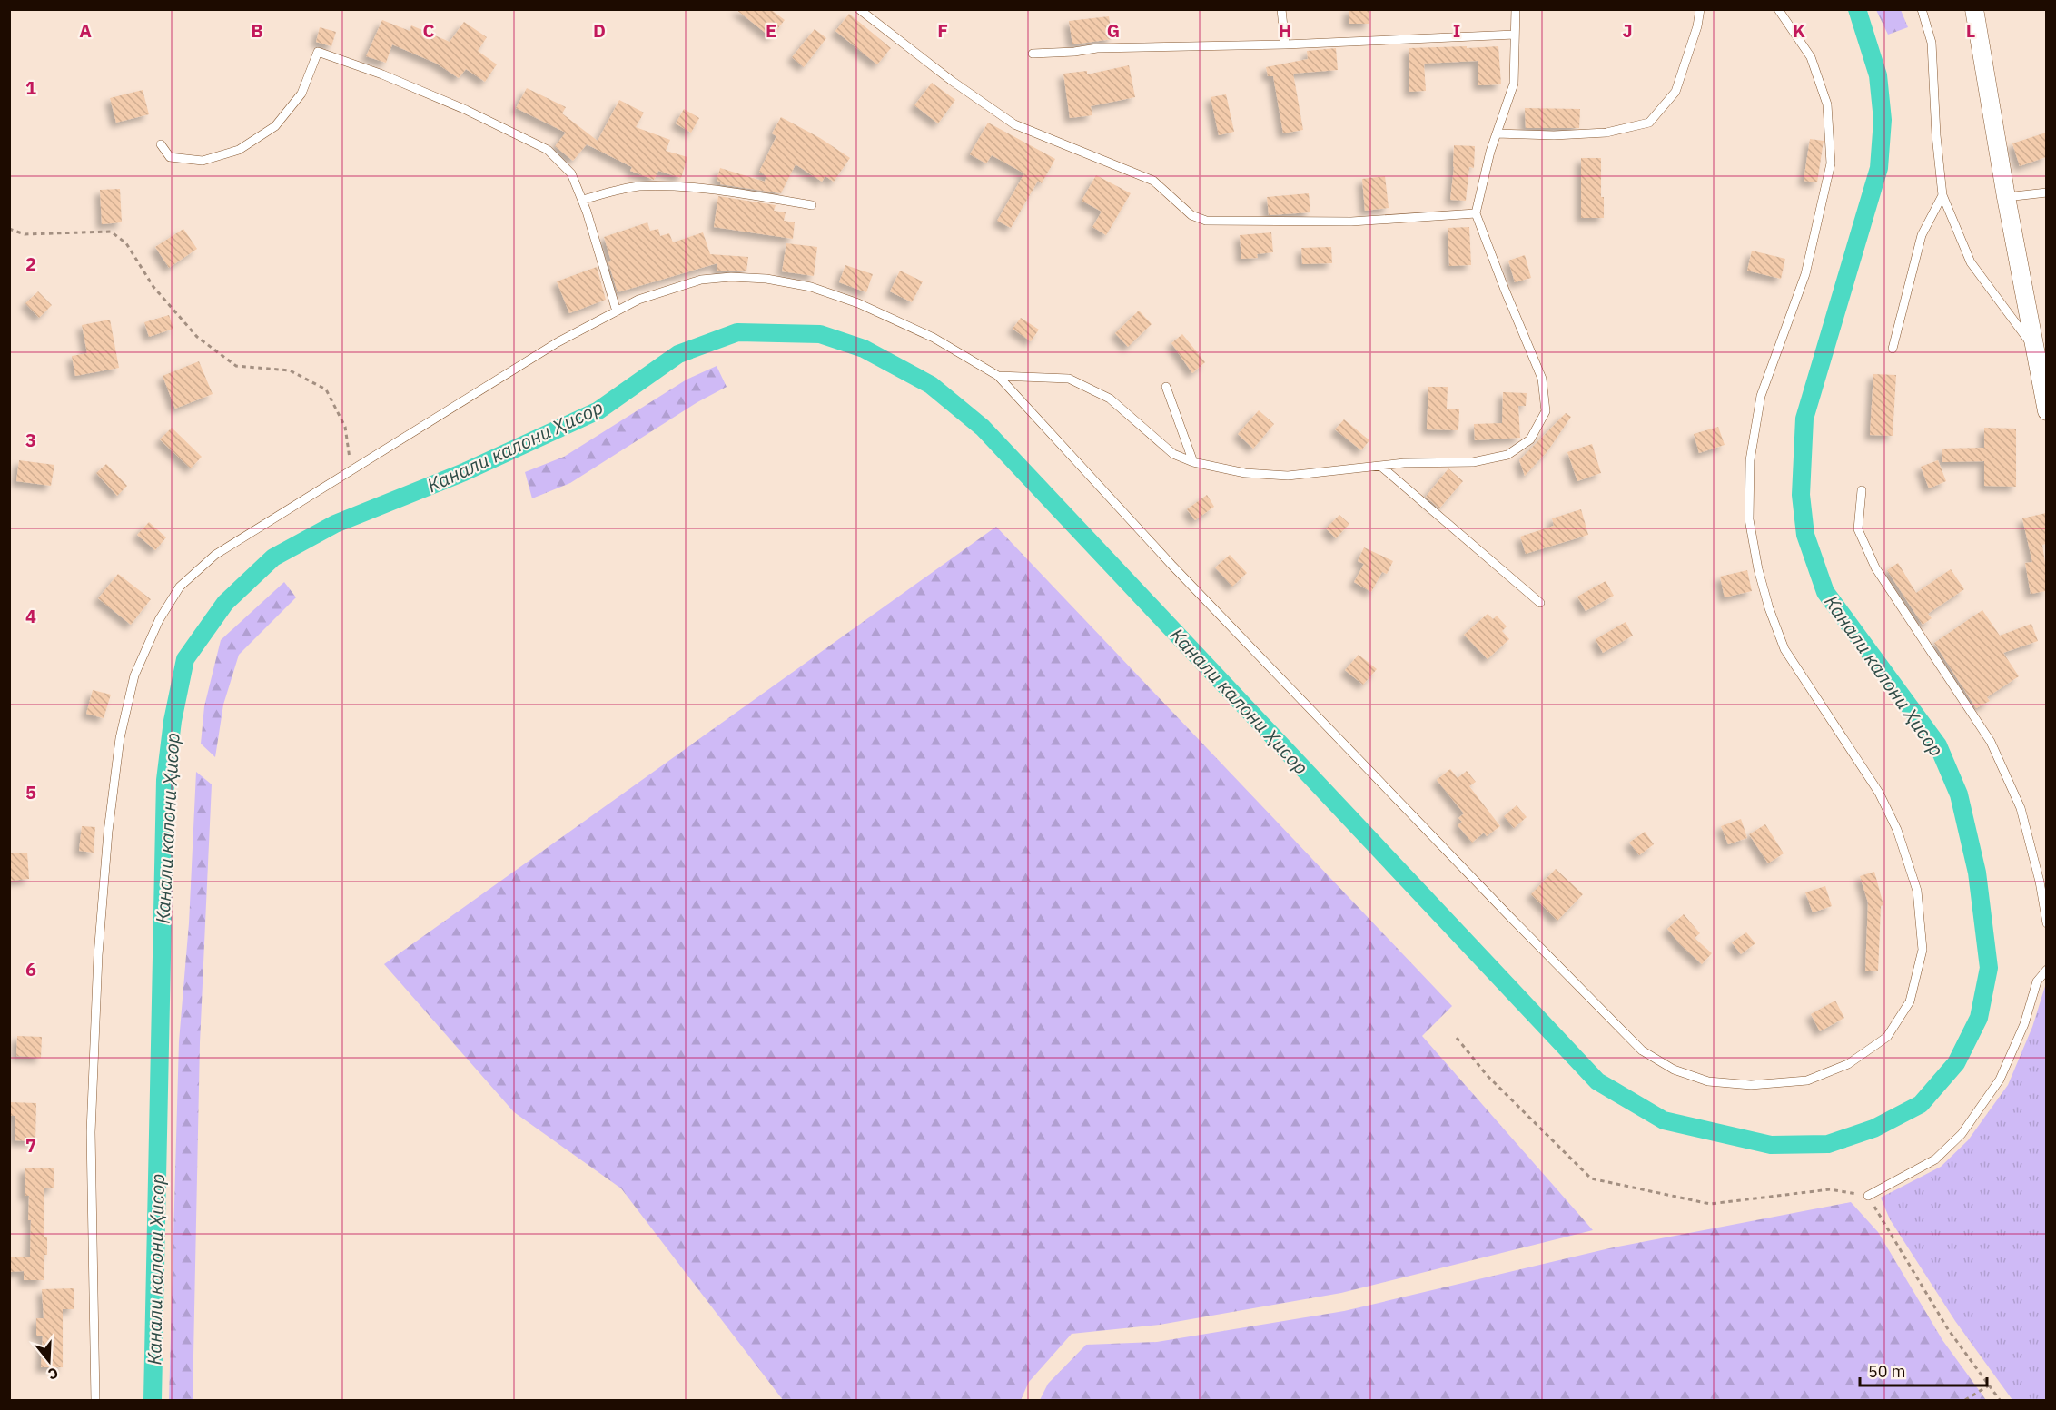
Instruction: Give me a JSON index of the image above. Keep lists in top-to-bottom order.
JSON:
{
  "water": ["Канали калони Ҳисор"],
  "scale_bar": "50 m",
  "north": "bottom",
  "grid": {
    "columns": [
      "A",
      "B",
      "C",
      "D",
      "E",
      "F",
      "G",
      "H",
      "I",
      "J",
      "K",
      "L"
    ],
    "rows": [
      "1",
      "2",
      "3",
      "4",
      "5",
      "6",
      "7"
    ]
  }
}
